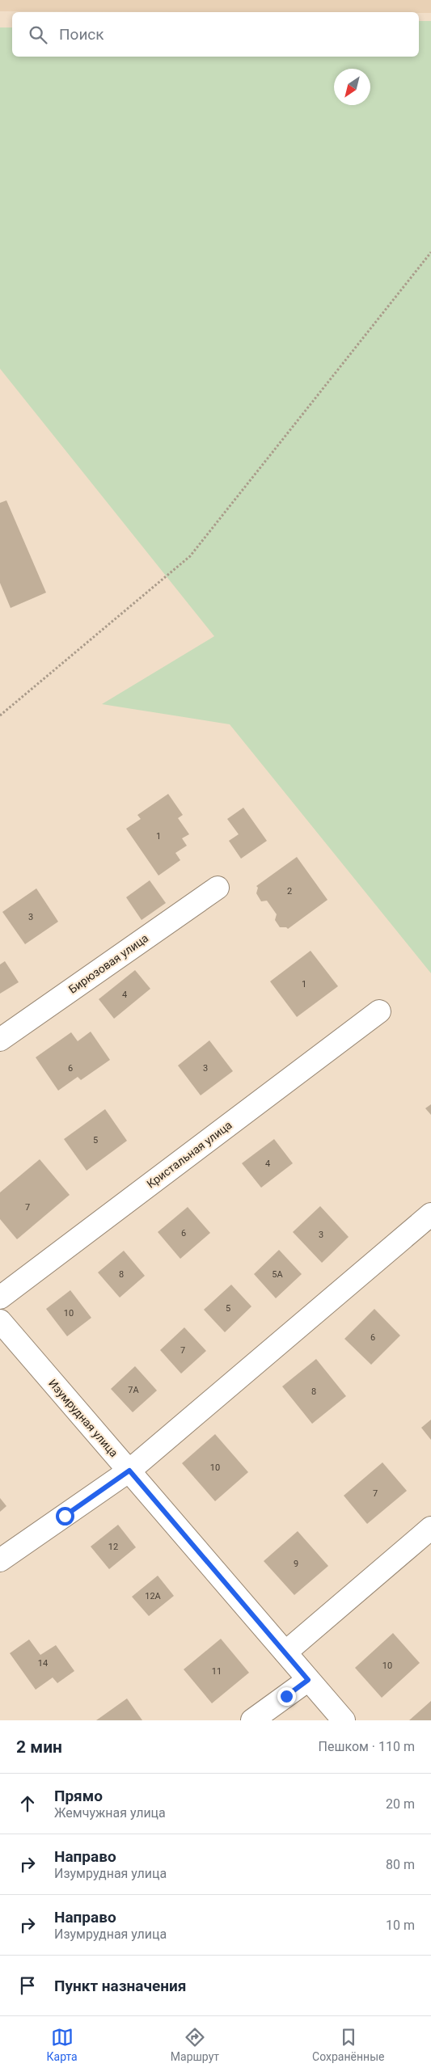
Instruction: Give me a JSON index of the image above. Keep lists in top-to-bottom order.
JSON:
{
  "streets": {
    "street": ["Бирюзовая улица", "Кристальная улица", "Изумрудная улица"]
  },
  "house_numbers": [
    "1",
    "2",
    "3",
    "1",
    "4",
    "6",
    "3",
    "5",
    "4",
    "7",
    "6",
    "3",
    "8",
    "5А",
    "5",
    "10",
    "6",
    "7",
    "7А",
    "8",
    "10",
    "7",
    "12",
    "9",
    "12А",
    "14",
    "10",
    "11"
  ],
  "north": "bottom left",
  "page": {
    "search": "Поиск",
    "heading": ["2 мин", "Пешком · 110 m"],
    "list": [
      ["Прямо", "Жемчужная улица", "20 m"],
      ["Направо", "Изумрудная улица", "80 m"],
      ["Направо", "Изумрудная улица", "10 m"],
      "Пункт назначения"
    ],
    "nav": ["Карта", "Маршрут", "Сохранённые"]
  }
}
